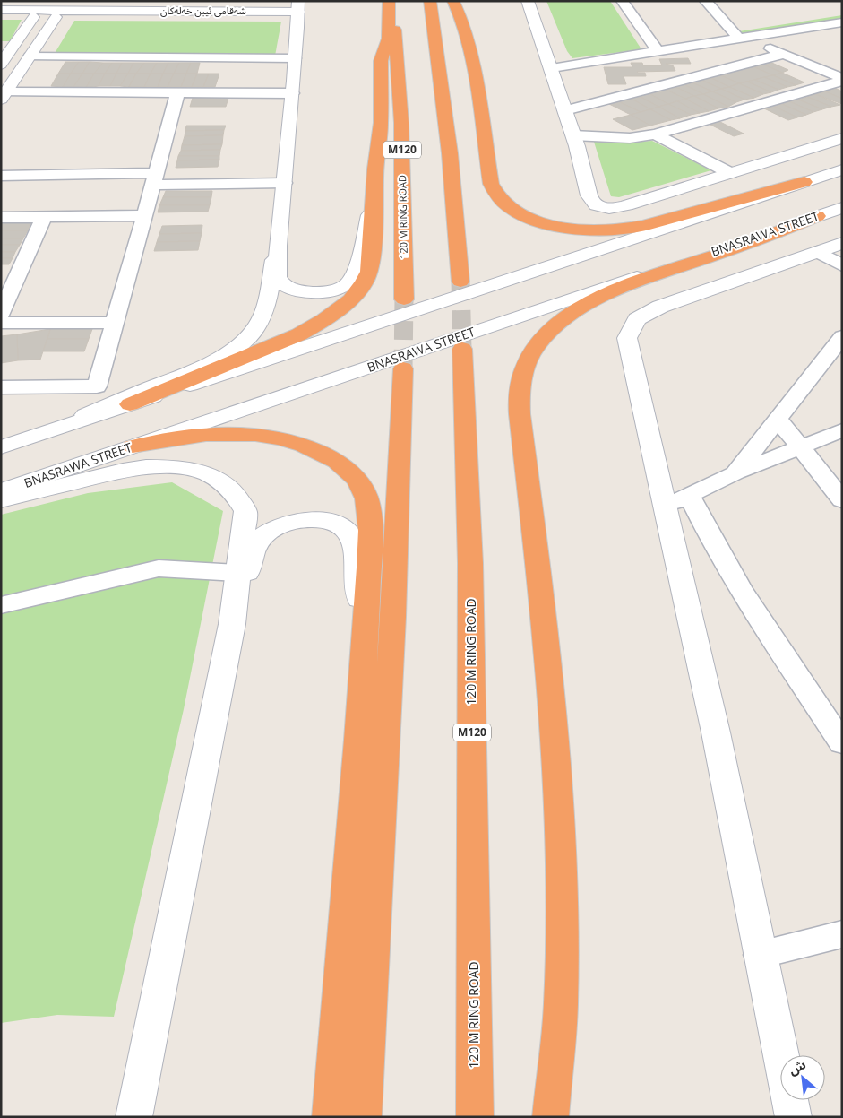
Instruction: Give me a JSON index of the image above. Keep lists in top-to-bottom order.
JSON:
{
  "streets": {
    "highway": ["M120", "120 M RING ROAD"],
    "street": ["شەقامی ئیبن خەلەکان", "BNASRAWA STREET"]
  },
  "north": "top left"
}
